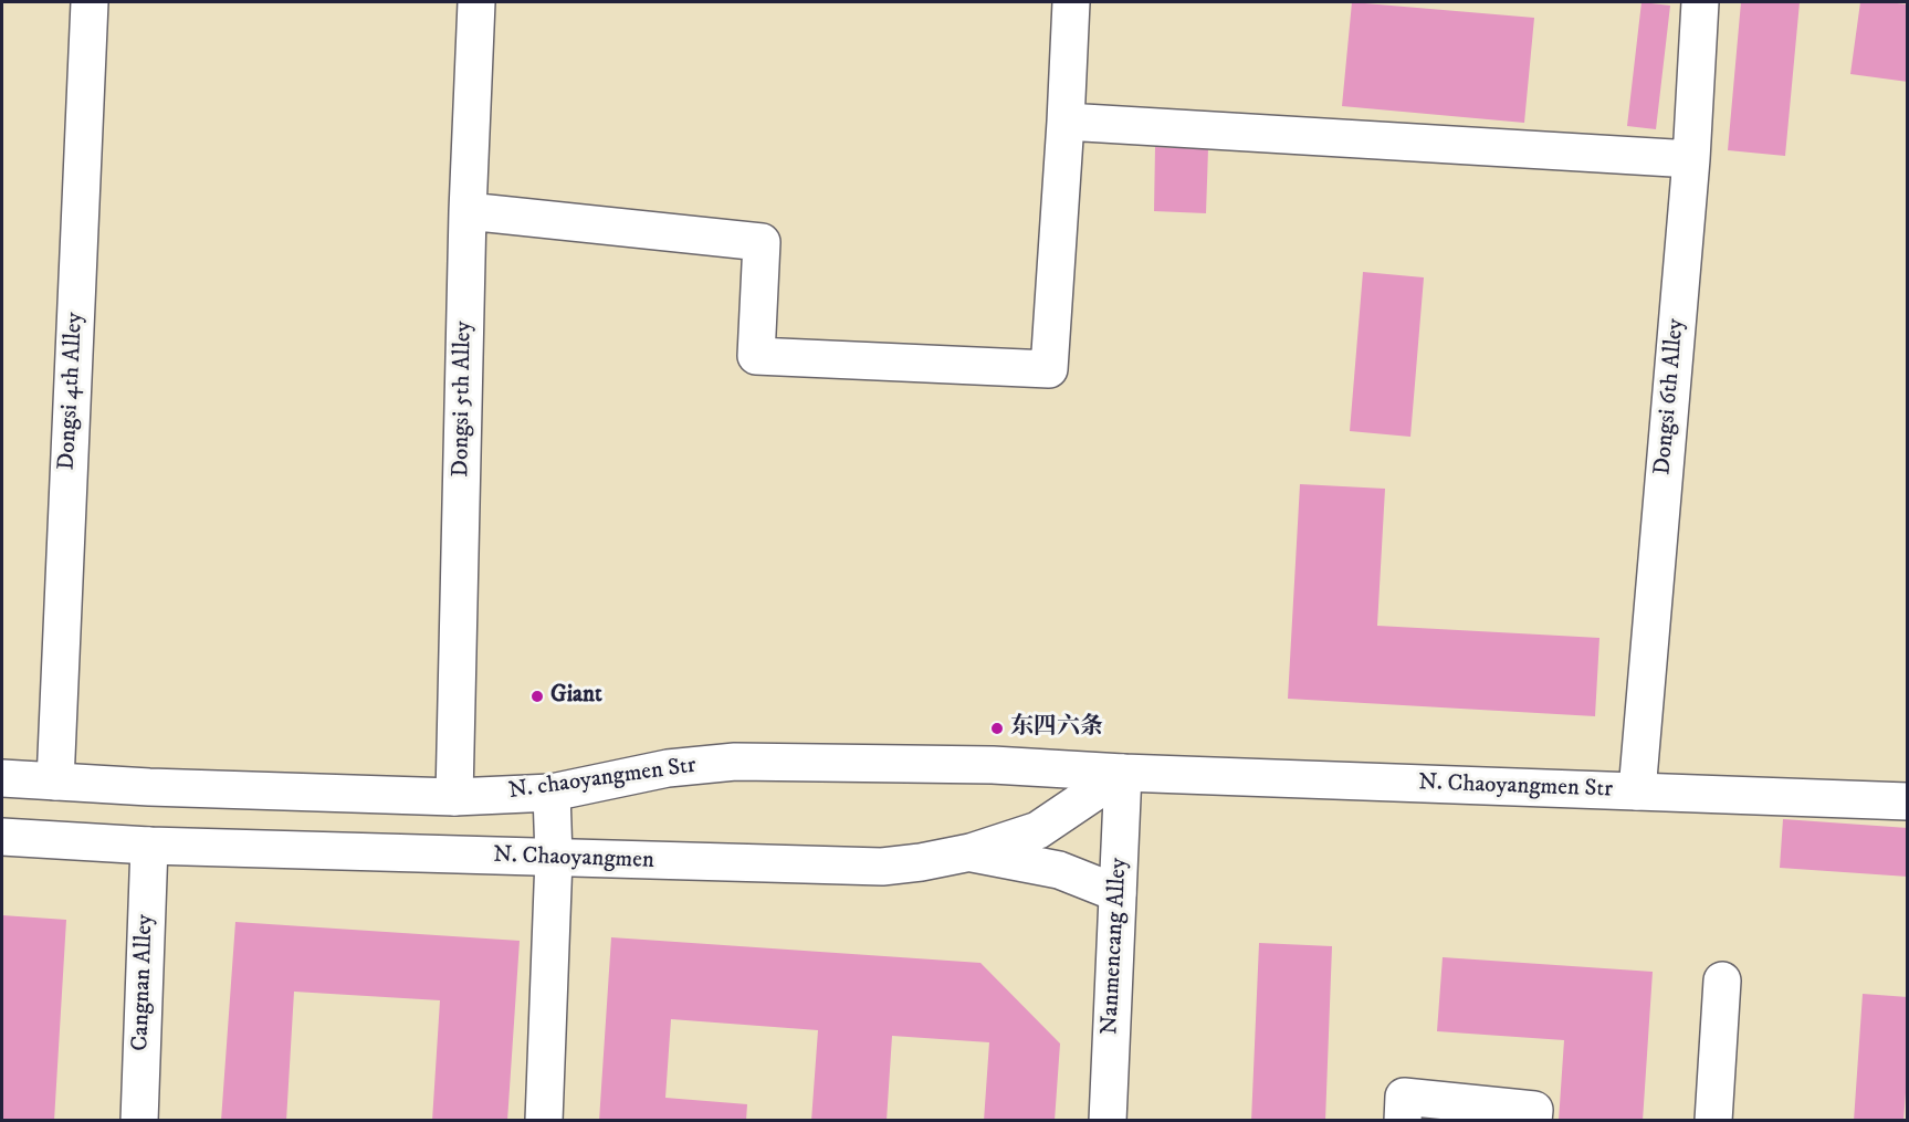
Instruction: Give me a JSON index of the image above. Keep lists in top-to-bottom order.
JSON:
{
  "streets": {
    "main road": [
      "Dongsi 4th Alley",
      "Dongsi 6th Alley",
      "Dongsi 5th Alley",
      "N. chaoyangmen Str",
      "N. Chaoyangmen Str",
      "N. Chaoyangmen",
      "Nanmencang Alley",
      "Cangnan Alley"
    ]
  },
  "crossings": [
    ["Dongsi 4th Alley", "N. chaoyangmen Str"],
    ["Dongsi 6th Alley", "N. Chaoyangmen Str"],
    ["Dongsi 5th Alley", "N. chaoyangmen Str"],
    ["N. chaoyangmen Str", "N. Chaoyangmen Str"],
    ["N. chaoyangmen Str", "N. Chaoyangmen"],
    ["N. chaoyangmen Str", "Nanmencang Alley"],
    ["N. Chaoyangmen Str", "N. Chaoyangmen"],
    ["N. Chaoyangmen Str", "Nanmencang Alley"],
    ["N. Chaoyangmen", "Nanmencang Alley"],
    ["N. Chaoyangmen", "Cangnan Alley"]
  ],
  "places": ["Giant", "东四六条"]
}
